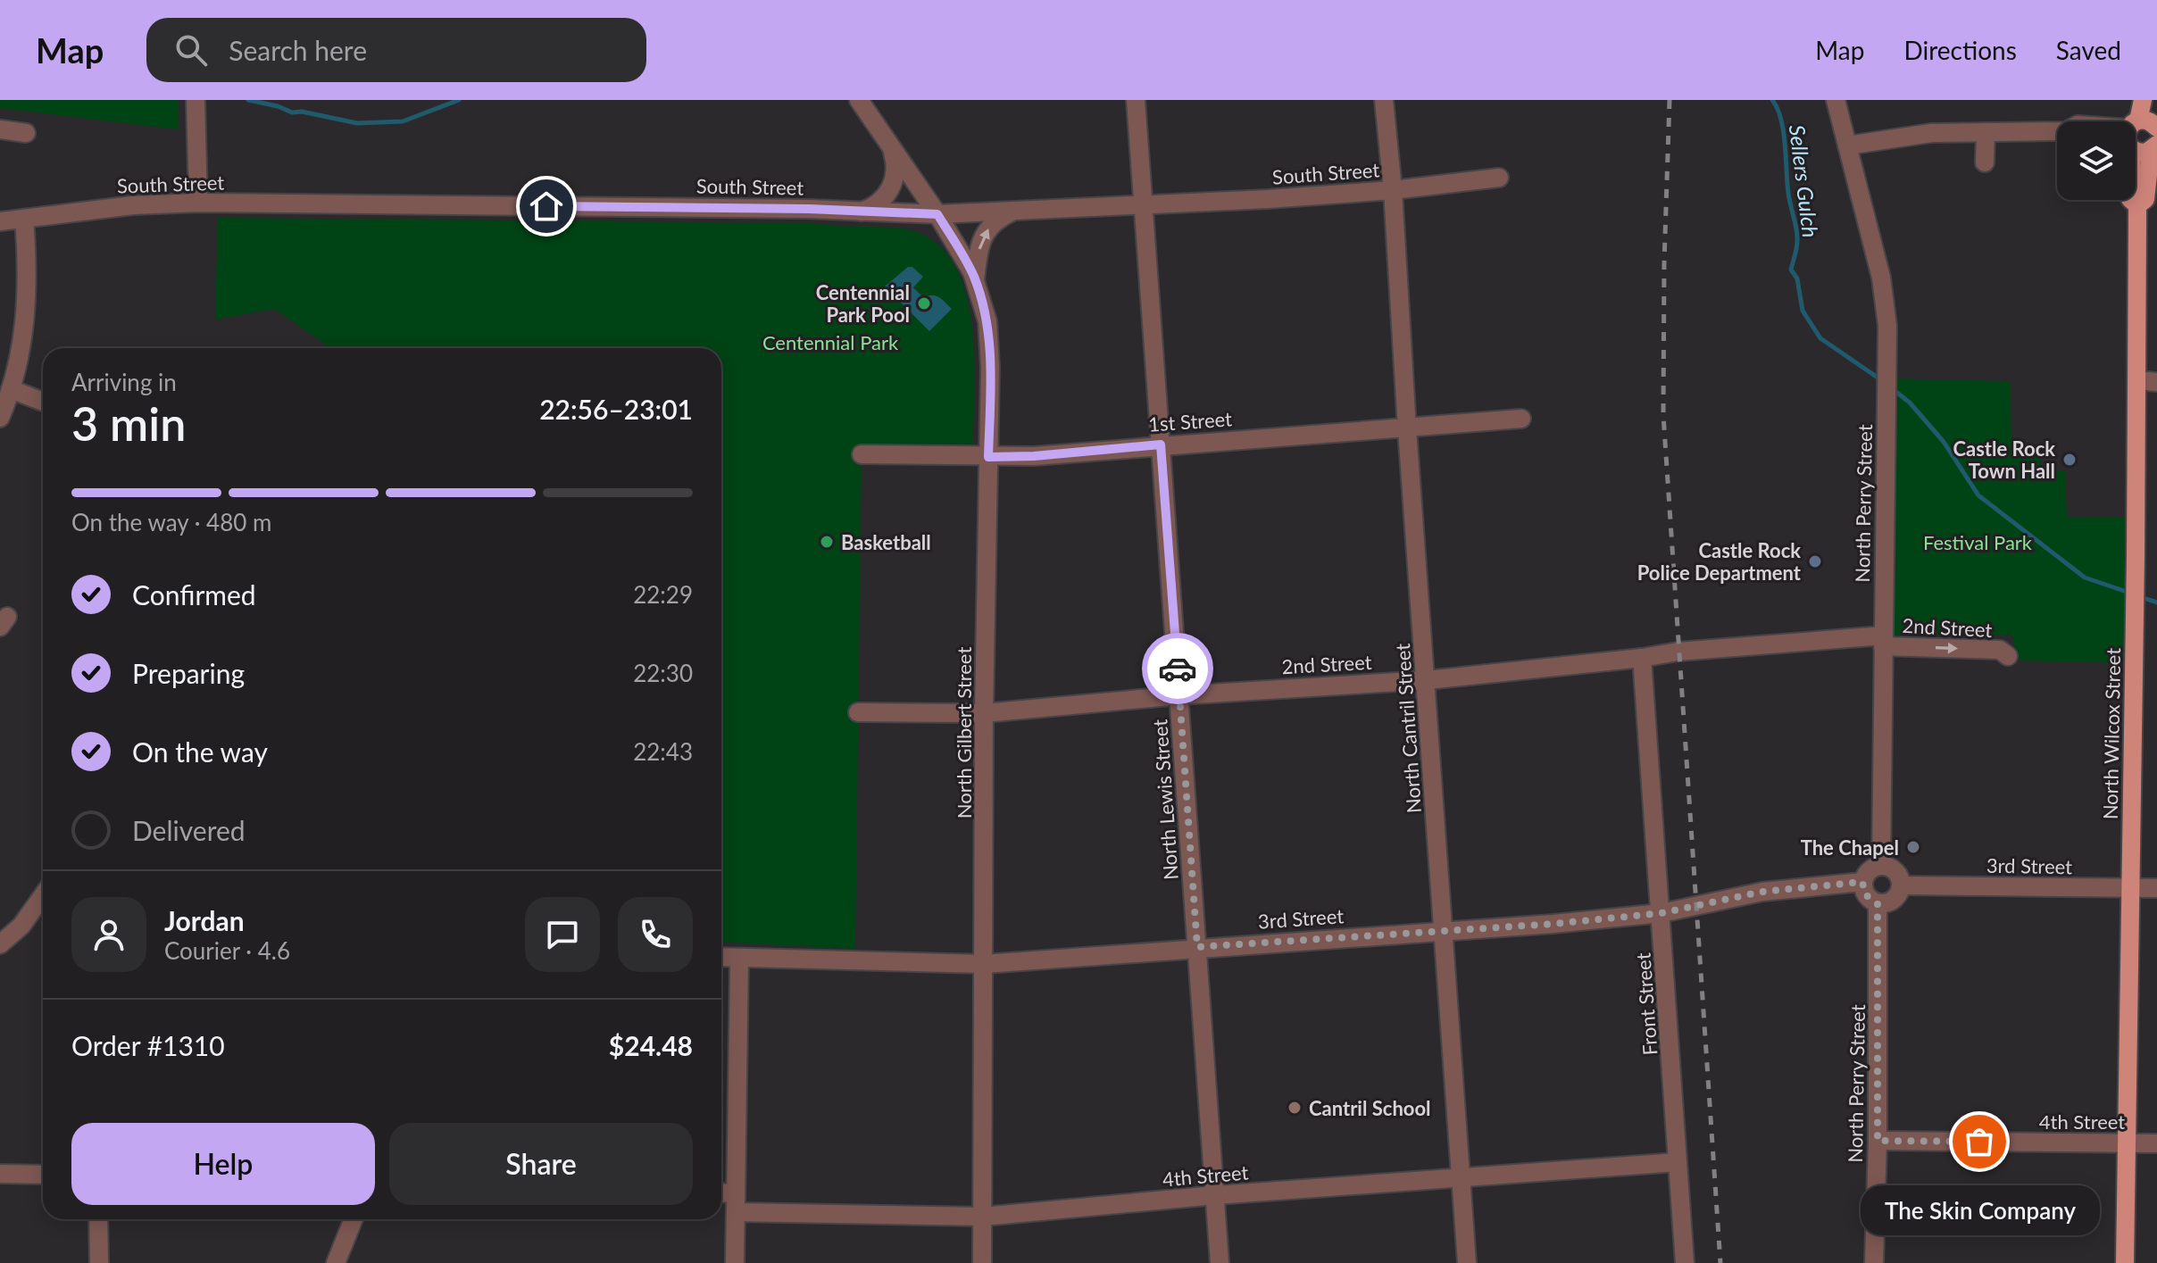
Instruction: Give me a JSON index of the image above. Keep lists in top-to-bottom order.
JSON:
{
  "streets": {
    "main road": ["North Wilcox Street"],
    "street": [
      "South Street",
      "1st Street",
      "North Perry Street",
      "2nd Street",
      "North Cantril Street",
      "North Gilbert Street",
      "North Lewis Street",
      "3rd Street",
      "Front Street",
      "4th Street"
    ]
  },
  "crossings": [
    ["South Street", "North Cantril Street"],
    ["South Street", "North Gilbert Street"],
    ["South Street", "North Lewis Street"],
    ["1st Street", "North Cantril Street"],
    ["1st Street", "North Gilbert Street"],
    ["1st Street", "North Lewis Street"],
    ["North Perry Street", "2nd Street"],
    ["North Perry Street", "3rd Street"],
    ["North Perry Street", "4th Street"],
    ["2nd Street", "North Cantril Street"],
    ["2nd Street", "North Gilbert Street"],
    ["2nd Street", "North Lewis Street"],
    ["2nd Street", "Front Street"],
    ["North Cantril Street", "3rd Street"],
    ["North Cantril Street", "4th Street"],
    ["North Gilbert Street", "3rd Street"],
    ["North Gilbert Street", "4th Street"],
    ["North Wilcox Street", "3rd Street"],
    ["North Wilcox Street", "4th Street"],
    ["North Lewis Street", "3rd Street"],
    ["North Lewis Street", "4th Street"],
    ["3rd Street", "Front Street"],
    ["Front Street", "4th Street"]
  ],
  "water": ["Sellers Gulch"],
  "parks": ["Centennial Park", "Festival Park"],
  "places": [
    "Centennial Park Pool",
    "Castle Rock Town Hall",
    "Basketball",
    "Castle Rock Police Department",
    "The Chapel",
    "Cantril School",
    "The Skin Company"
  ],
  "page": {
    "header": "Map",
    "search": "Search here",
    "nav": ["Map", "Directions", "Saved"],
    "heading": ["3 min", "Arriving in", "22:56–23:01"],
    "panel": [
      "Jordan",
      "Courier · 4.6",
      "Order #1310",
      "$24.48"
    ],
    "bar": "On the way · 480 m",
    "list": [
      ["Confirmed", "22:29"],
      ["Preparing", "22:30"],
      ["On the way", "22:43"],
      "Delivered"
    ],
    "buttons": ["Help", "Share"],
    "bubble": "The Skin Company"
  }
}
